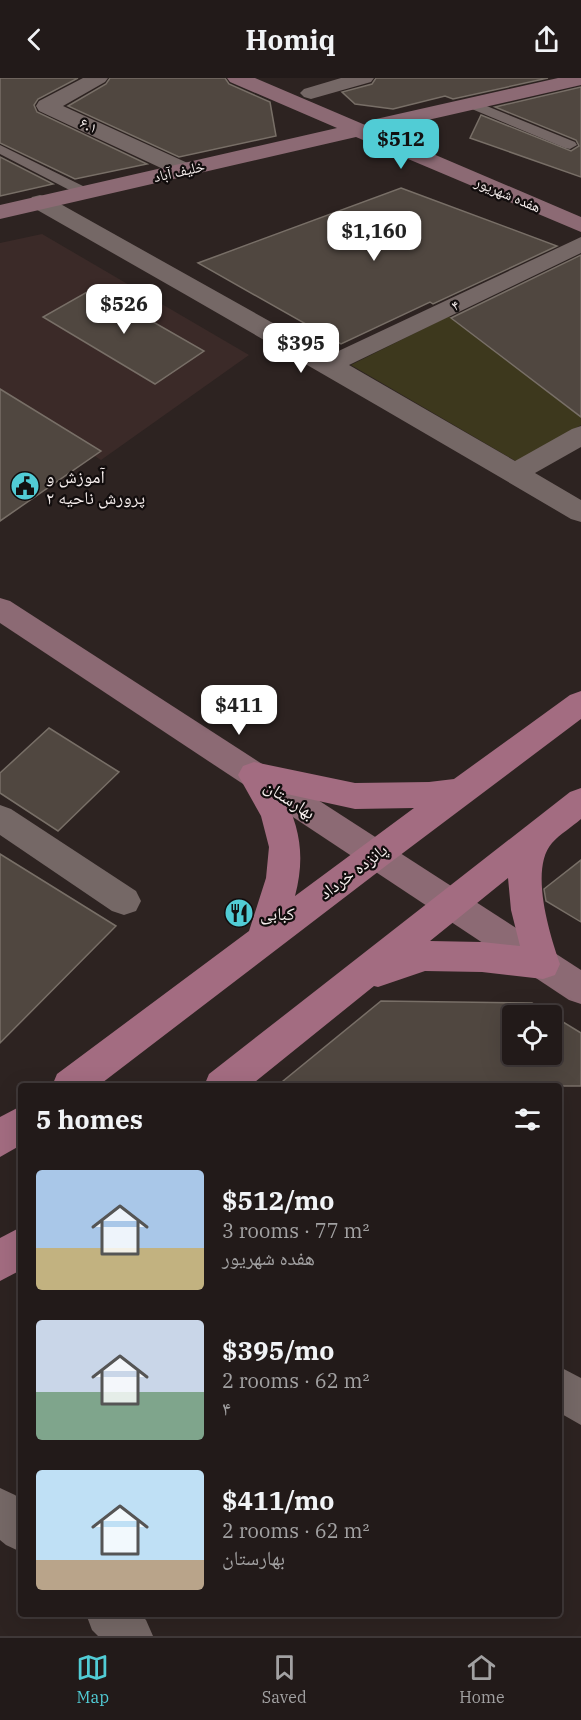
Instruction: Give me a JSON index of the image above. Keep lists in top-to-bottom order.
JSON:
{
  "streets": {
    "main road": [
      "خلیف آباد",
      "هفده شهریور",
      "بهارستان",
      "پانزده خرداد"
    ],
    "street": ["۶.۱", "۴"]
  },
  "crossings": [
    ["۶.۱", "خلیف آباد"],
    ["خلیف آباد", "هفده شهریور"],
    ["بهارستان", "پانزده خرداد"]
  ],
  "places": {
    "public building": ["آموزش و پرورش ناحیه ۲"],
    "restaurant": ["کبابی"]
  },
  "page": {
    "header": "Homiq",
    "price": [
      "$512",
      "$1,160",
      "$526",
      "$395",
      "$411"
    ],
    "heading": "5 homes",
    "list": [
      {
        "name": "$512/mo",
        "note": "3 rooms · 77 m² · هفده شهریور"
      },
      {
        "name": "$395/mo",
        "note": "2 rooms · 62 m² · ۴"
      },
      {
        "name": "$411/mo",
        "note": "2 rooms · 62 m² · بهارستان"
      }
    ],
    "tabs": ["Map", "Saved", "Home"]
  }
}
